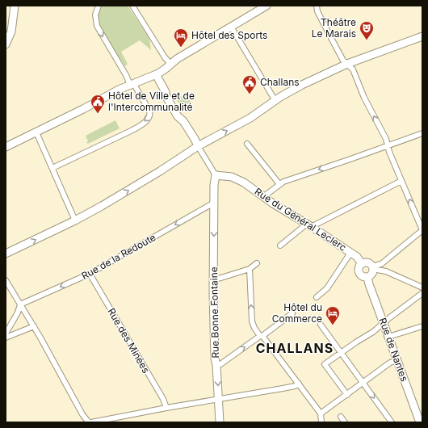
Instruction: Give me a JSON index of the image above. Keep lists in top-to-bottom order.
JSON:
{
  "streets": {
    "street": [
      "Rue du Général Leclerc",
      "Rue de la Redoute",
      "Rue Bonne Fontaine",
      "Rue des Minées",
      "Rue de Nantes"
    ]
  },
  "crossings": [
    ["Rue du Général Leclerc", "Rue Bonne Fontaine"],
    ["Rue du Général Leclerc", "Rue de Nantes"],
    ["Rue de la Redoute", "Rue Bonne Fontaine"],
    ["Rue de la Redoute", "Rue des Minées"]
  ],
  "one_way": ["Rue de la Redoute", "Rue Bonne Fontaine"],
  "districts": ["CHALLANS"],
  "places": {
    "theatre": ["Théâtre Le Marais"],
    "hotel": ["Hôtel des Sports", "Hôtel du Commerce"],
    "public building": ["Challans", "Hôtel de Ville et de l'Intercommunalité"]
  }
}
